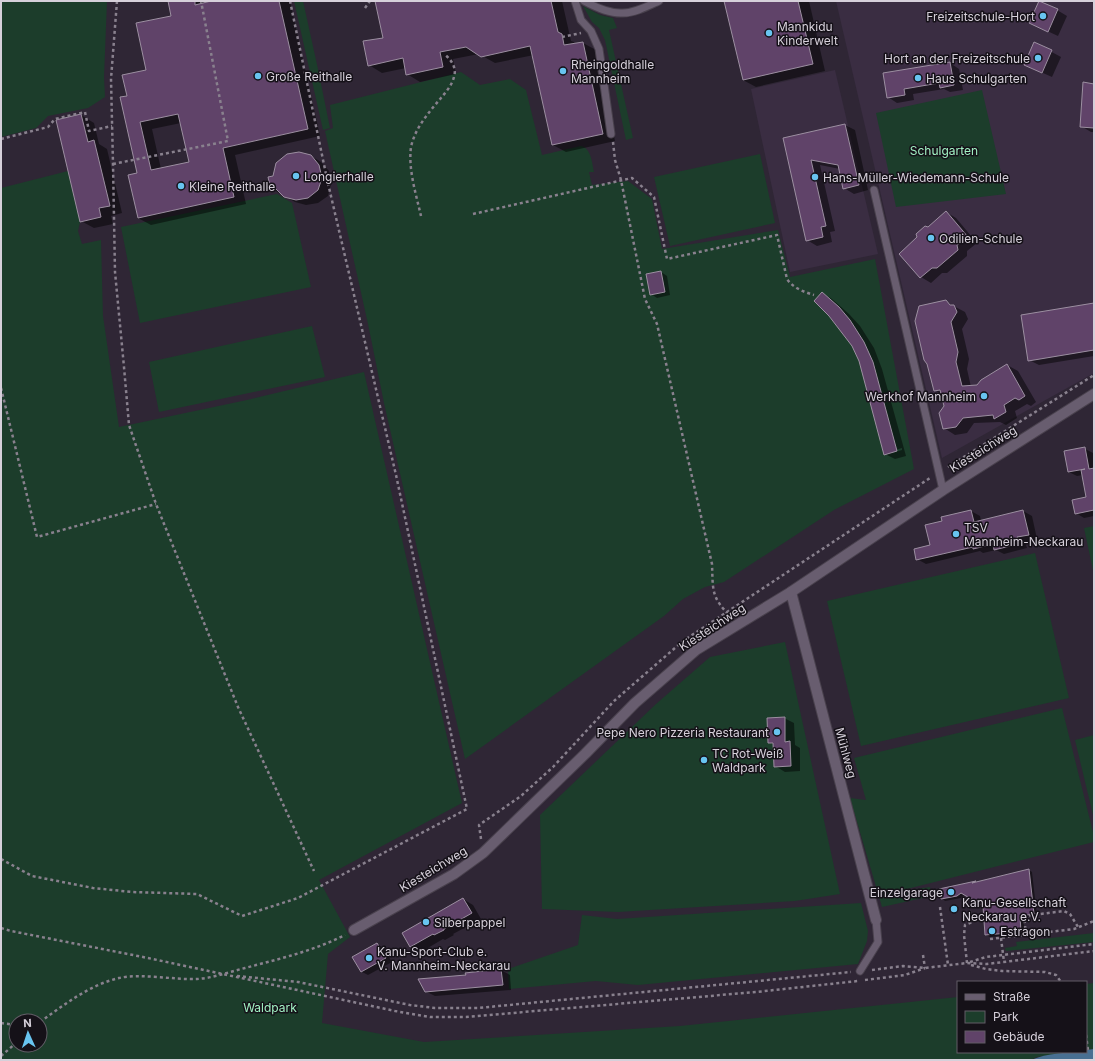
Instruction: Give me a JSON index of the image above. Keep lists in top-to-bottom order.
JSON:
{
  "streets": {
    "street": ["Kiesteichweg", "Mühlweg"]
  },
  "crossings": [
    ["Kiesteichweg", "Mühlweg"]
  ],
  "parks": ["Schulgarten", "Waldpark"],
  "places": [
    "Freizeitschule-Hort",
    "Mannkidu Kinderwelt",
    "Hort an der Freizeitschule",
    "Rheingoldhalle Mannheim",
    "Große Reithalle",
    "Haus Schulgarten",
    "Longierhalle",
    "Hans-Müller-Wiedemann-Schule",
    "Kleine Reithalle",
    "Odilien-Schule",
    "Werkhof Mannheim",
    "TSV Mannheim-Neckarau",
    "Pepe Nero Pizzeria Restaurant",
    "TC Rot-Weiß Waldpark",
    "Einzelgarage",
    "Kanu-Gesellschaft Neckarau e.V.",
    "Silberpappel",
    "Estragon",
    "Kanu-Sport-Club e. V. Mannheim-Neckarau"
  ],
  "legend": ["Straße", "Park", "Gebäude"],
  "north": "top"
}
